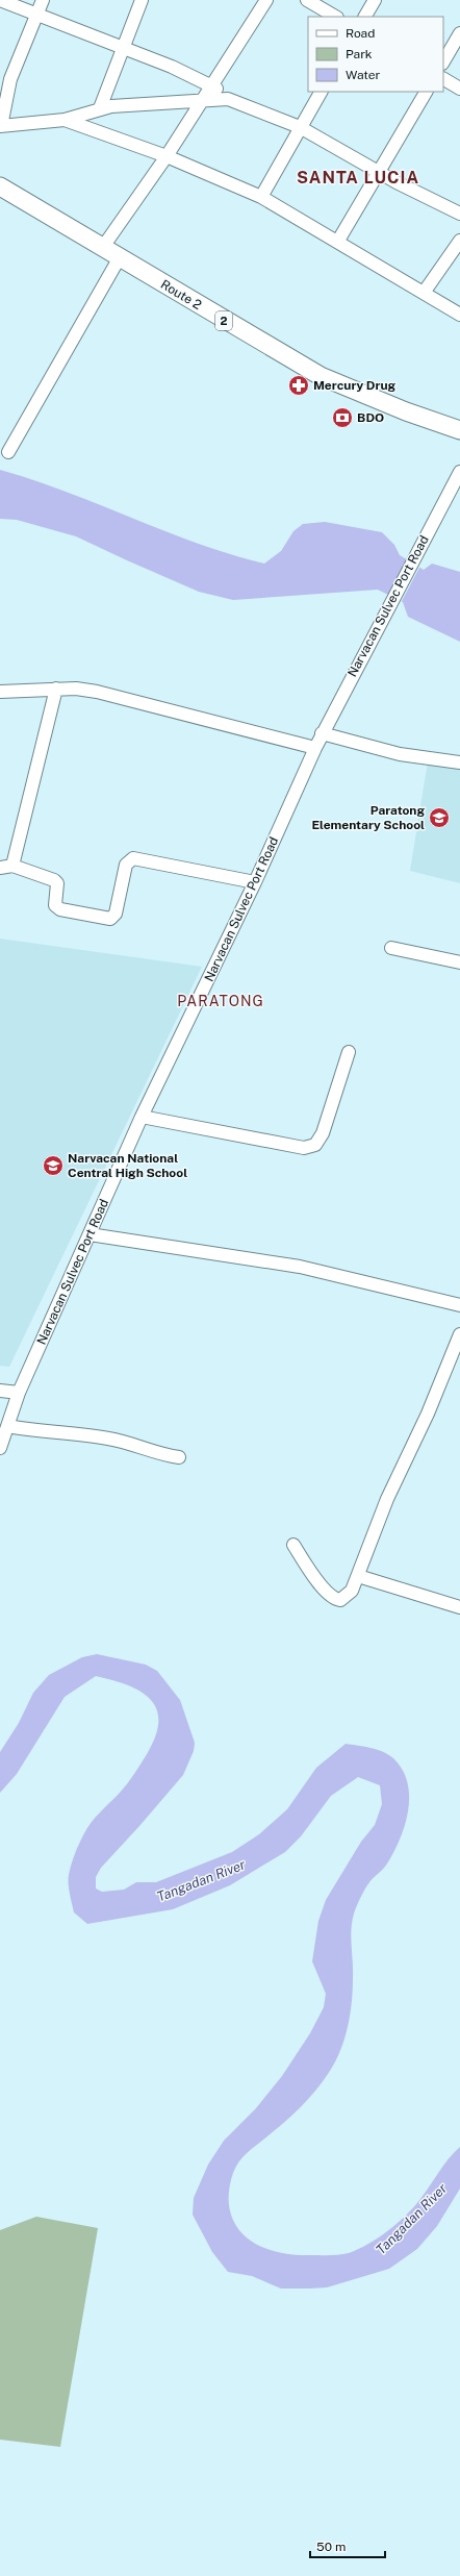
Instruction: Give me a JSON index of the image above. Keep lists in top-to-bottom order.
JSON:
{
  "streets": {
    "highway": ["Route 2", "2"],
    "street": ["Narvacan Sulvec Port Road"]
  },
  "districts": ["SANTA LUCIA", "PARATONG"],
  "water": ["Tangadan River"],
  "places": {
    "pharmacy": ["Mercury Drug"],
    "bank": ["BDO"],
    "school or university": ["Paratong Elementary School", "Narvacan National Central High School"]
  },
  "legend": ["Road", "Park", "Water"],
  "scale_bar": "50 m"
}
